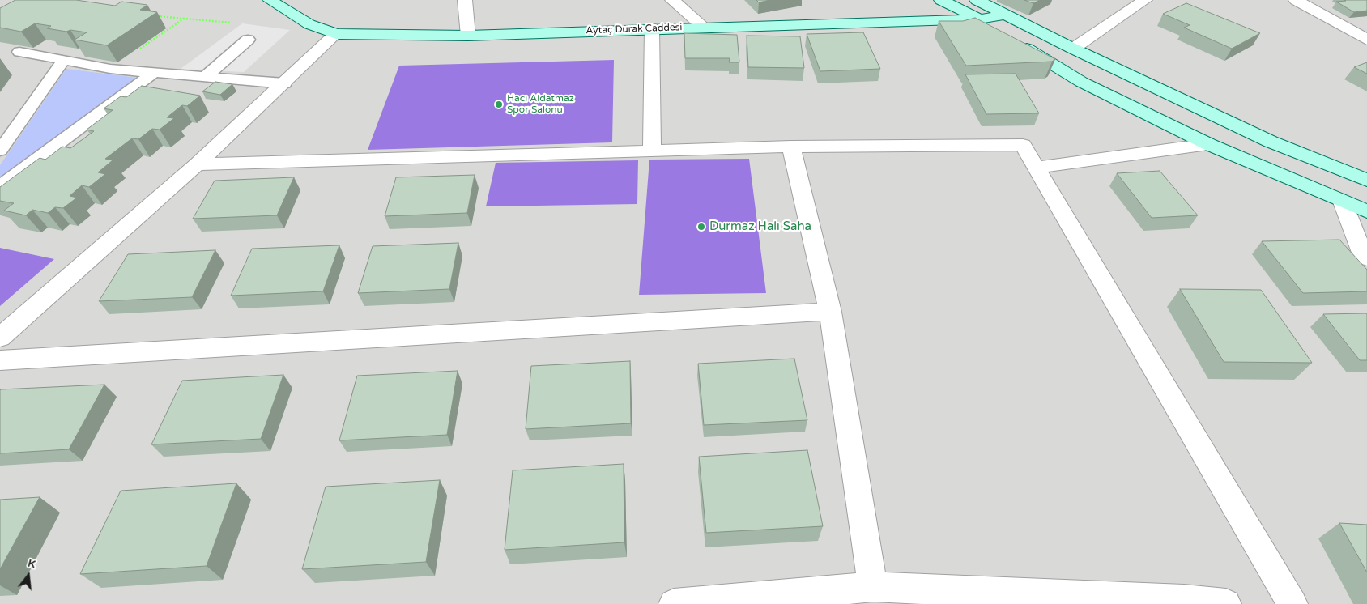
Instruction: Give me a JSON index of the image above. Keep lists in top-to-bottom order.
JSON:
{
  "streets": {
    "main road": ["Aytaç Durak Caddesi"]
  },
  "places": ["Hacı Aldatmaz Spor Salonu", "Durmaz Halı Saha"],
  "north": "top"
}
